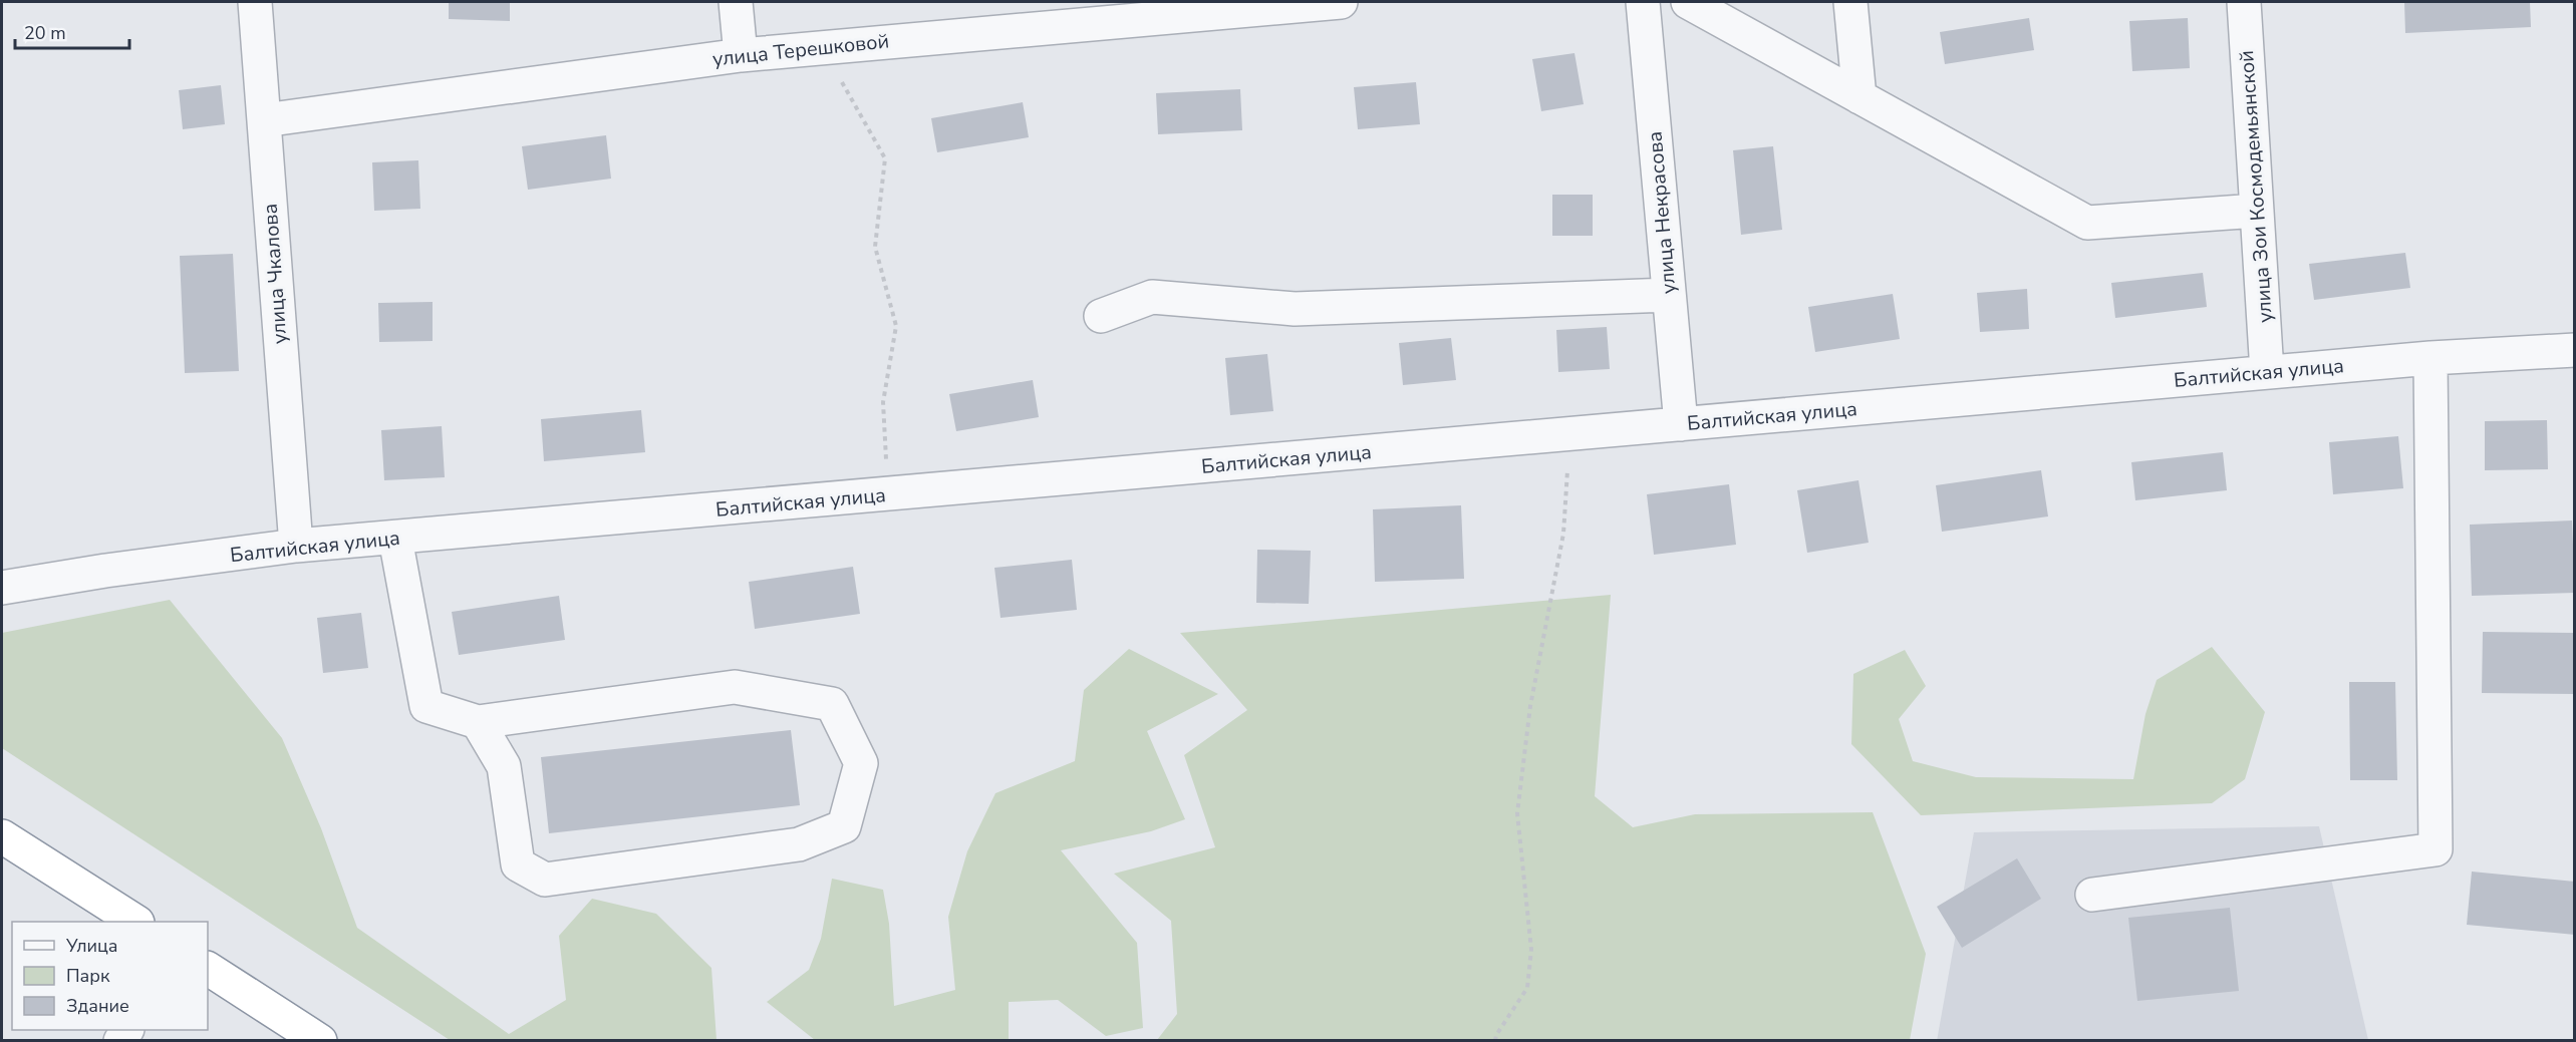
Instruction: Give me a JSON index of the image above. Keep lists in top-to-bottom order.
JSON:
{
  "streets": {
    "street": [
      "улица Терешковой",
      "улица Зои Космодемьянской",
      "улица Некрасова",
      "улица Чкалова",
      "Балтийская улица"
    ]
  },
  "crossings": [
    ["улица Терешковой", "улица Чкалова"],
    ["улица Зои Космодемьянской", "Балтийская улица"],
    ["улица Некрасова", "Балтийская улица"],
    ["улица Чкалова", "Балтийская улица"]
  ],
  "legend": ["Улица", "Парк", "Здание"],
  "scale_bar": "20 m"
}
